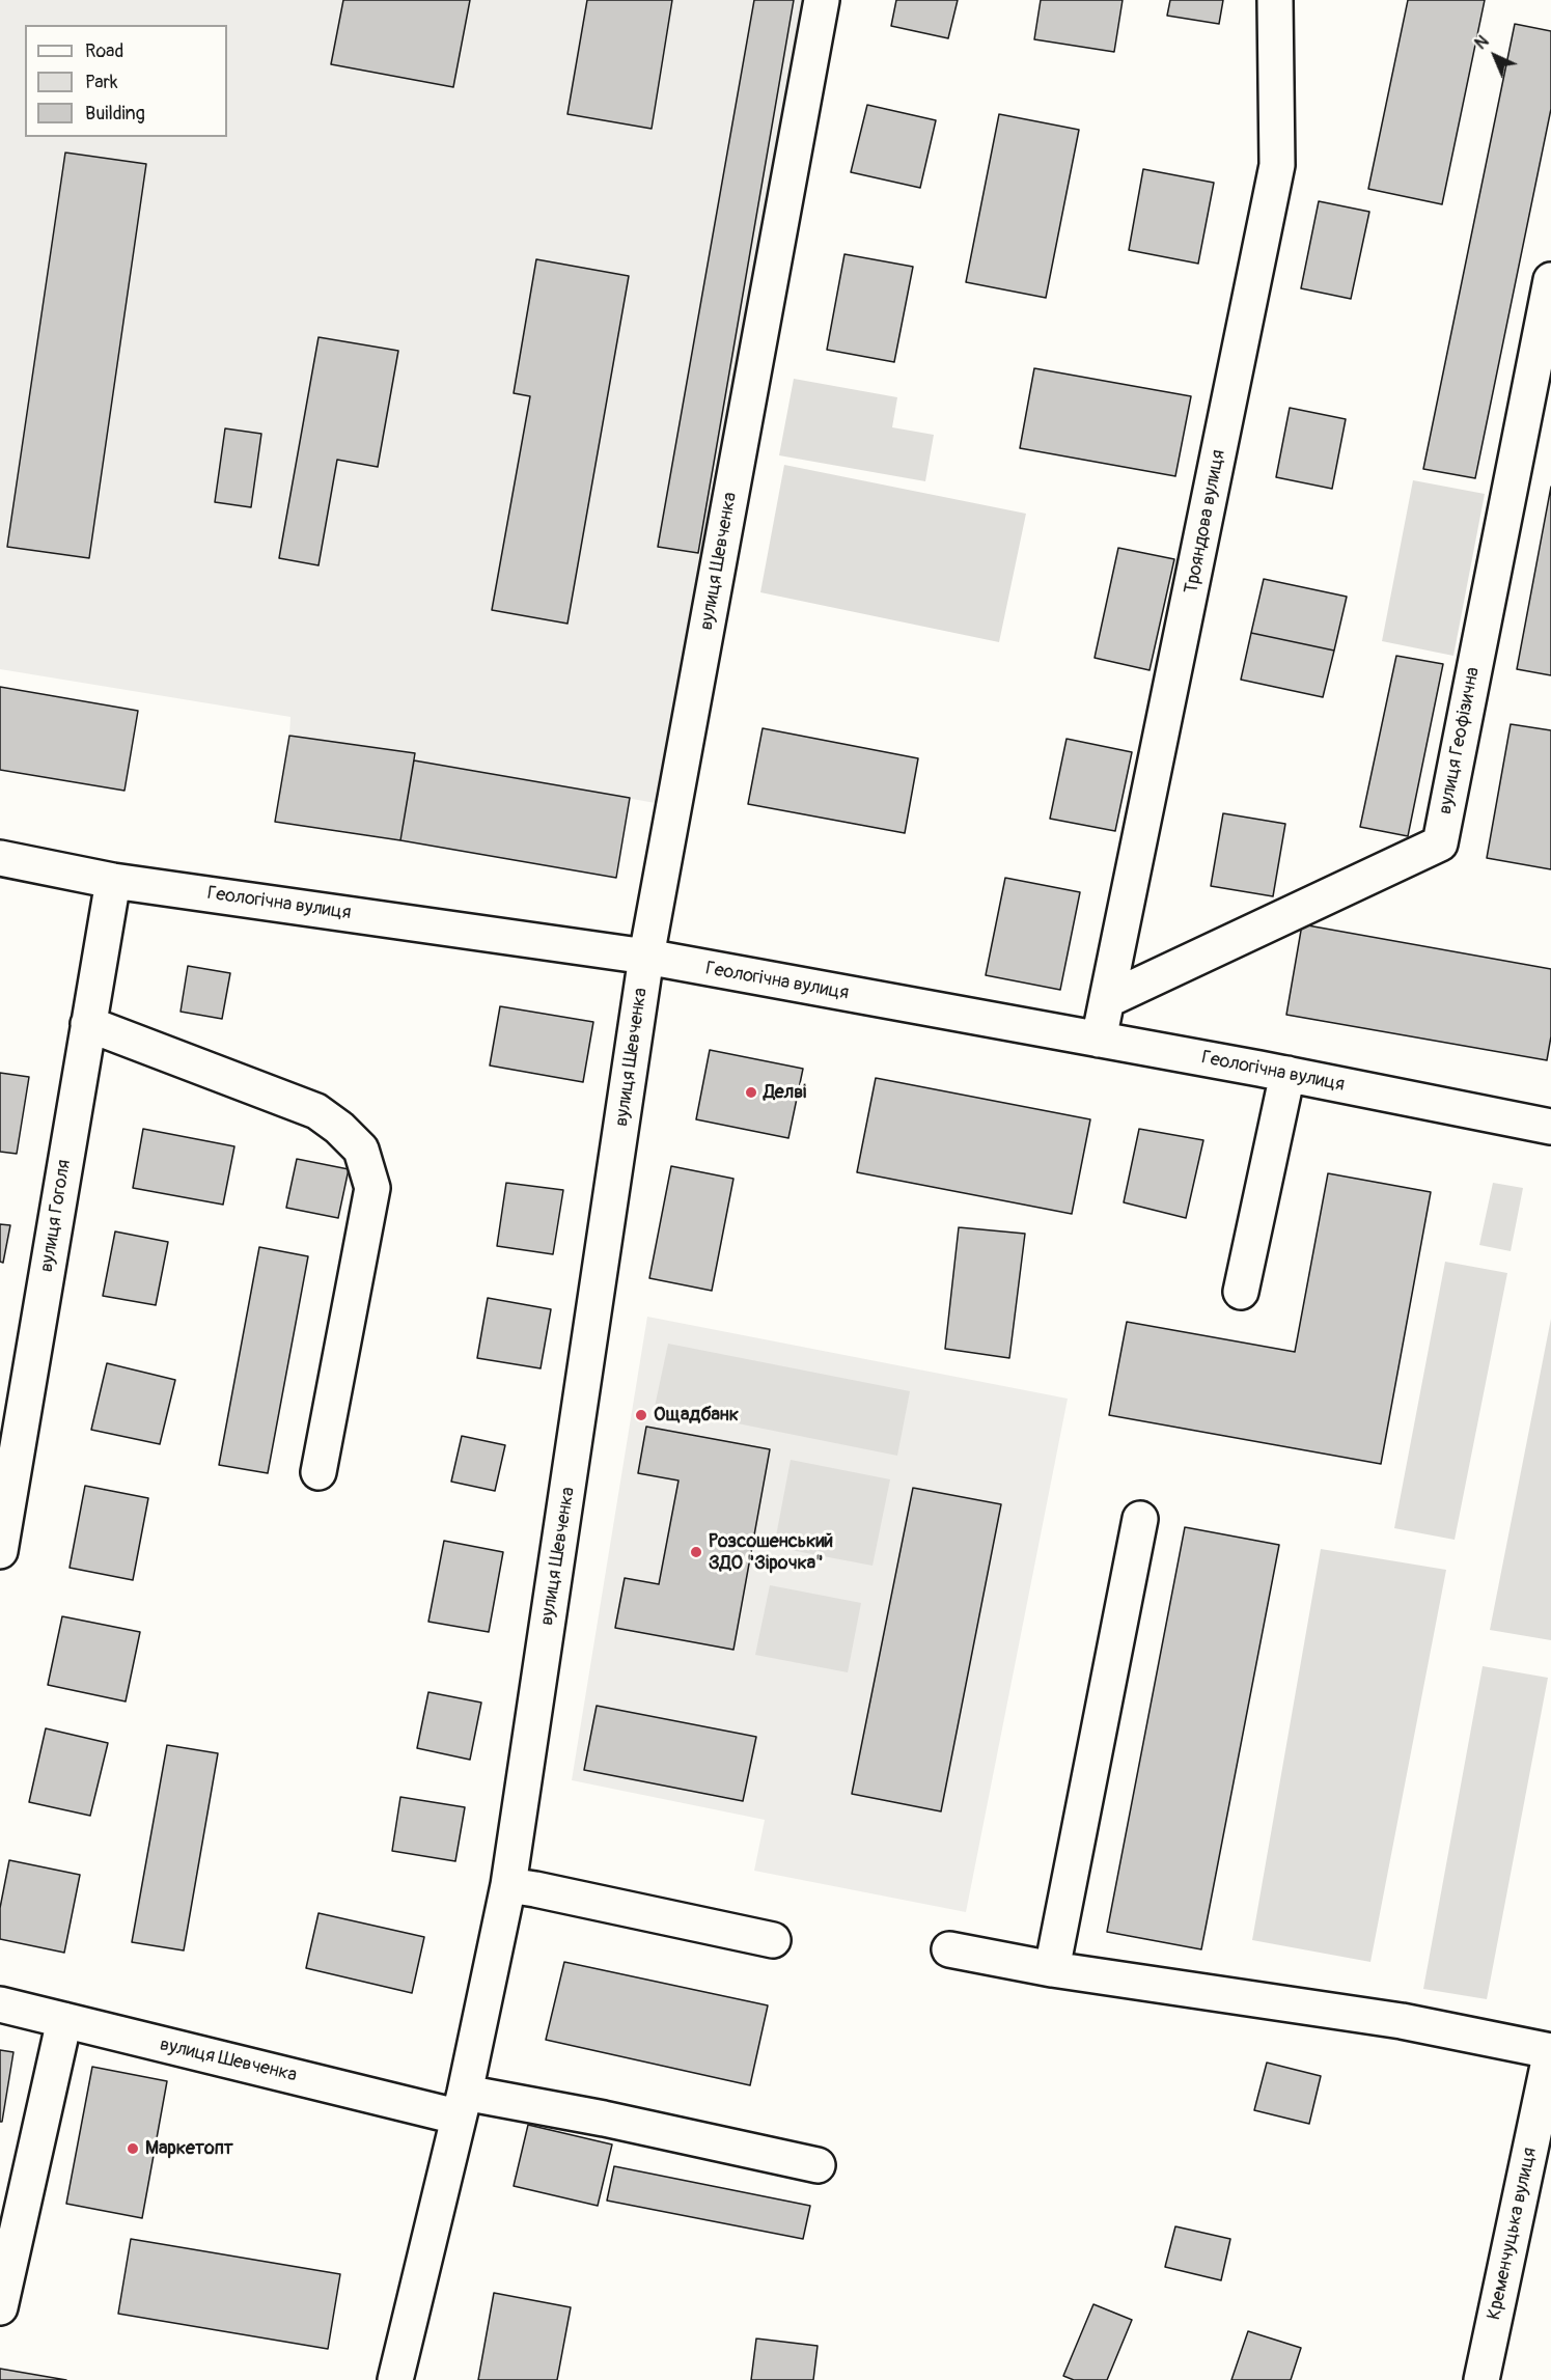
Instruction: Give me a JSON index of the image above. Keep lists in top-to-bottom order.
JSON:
{
  "streets": {
    "main road": [
      "Трояндова вулиця",
      "вулиця Шевченка",
      "вулиця Геофізична",
      "Геологічна вулиця",
      "вулиця Гоголя",
      "Кременчуцька вулиця"
    ]
  },
  "crossings": [
    ["Трояндова вулиця", "вулиця Геофізична"],
    ["Трояндова вулиця", "Геологічна вулиця"],
    ["вулиця Шевченка", "Геологічна вулиця"],
    ["Геологічна вулиця", "вулиця Гоголя"]
  ],
  "places": [
    "Делві",
    "Ощадбанк",
    "Розсошенський ЗДО \"Зірочка\"",
    "Маркетопт"
  ],
  "legend": ["Road", "Park", "Building"],
  "north": "top left"
}
